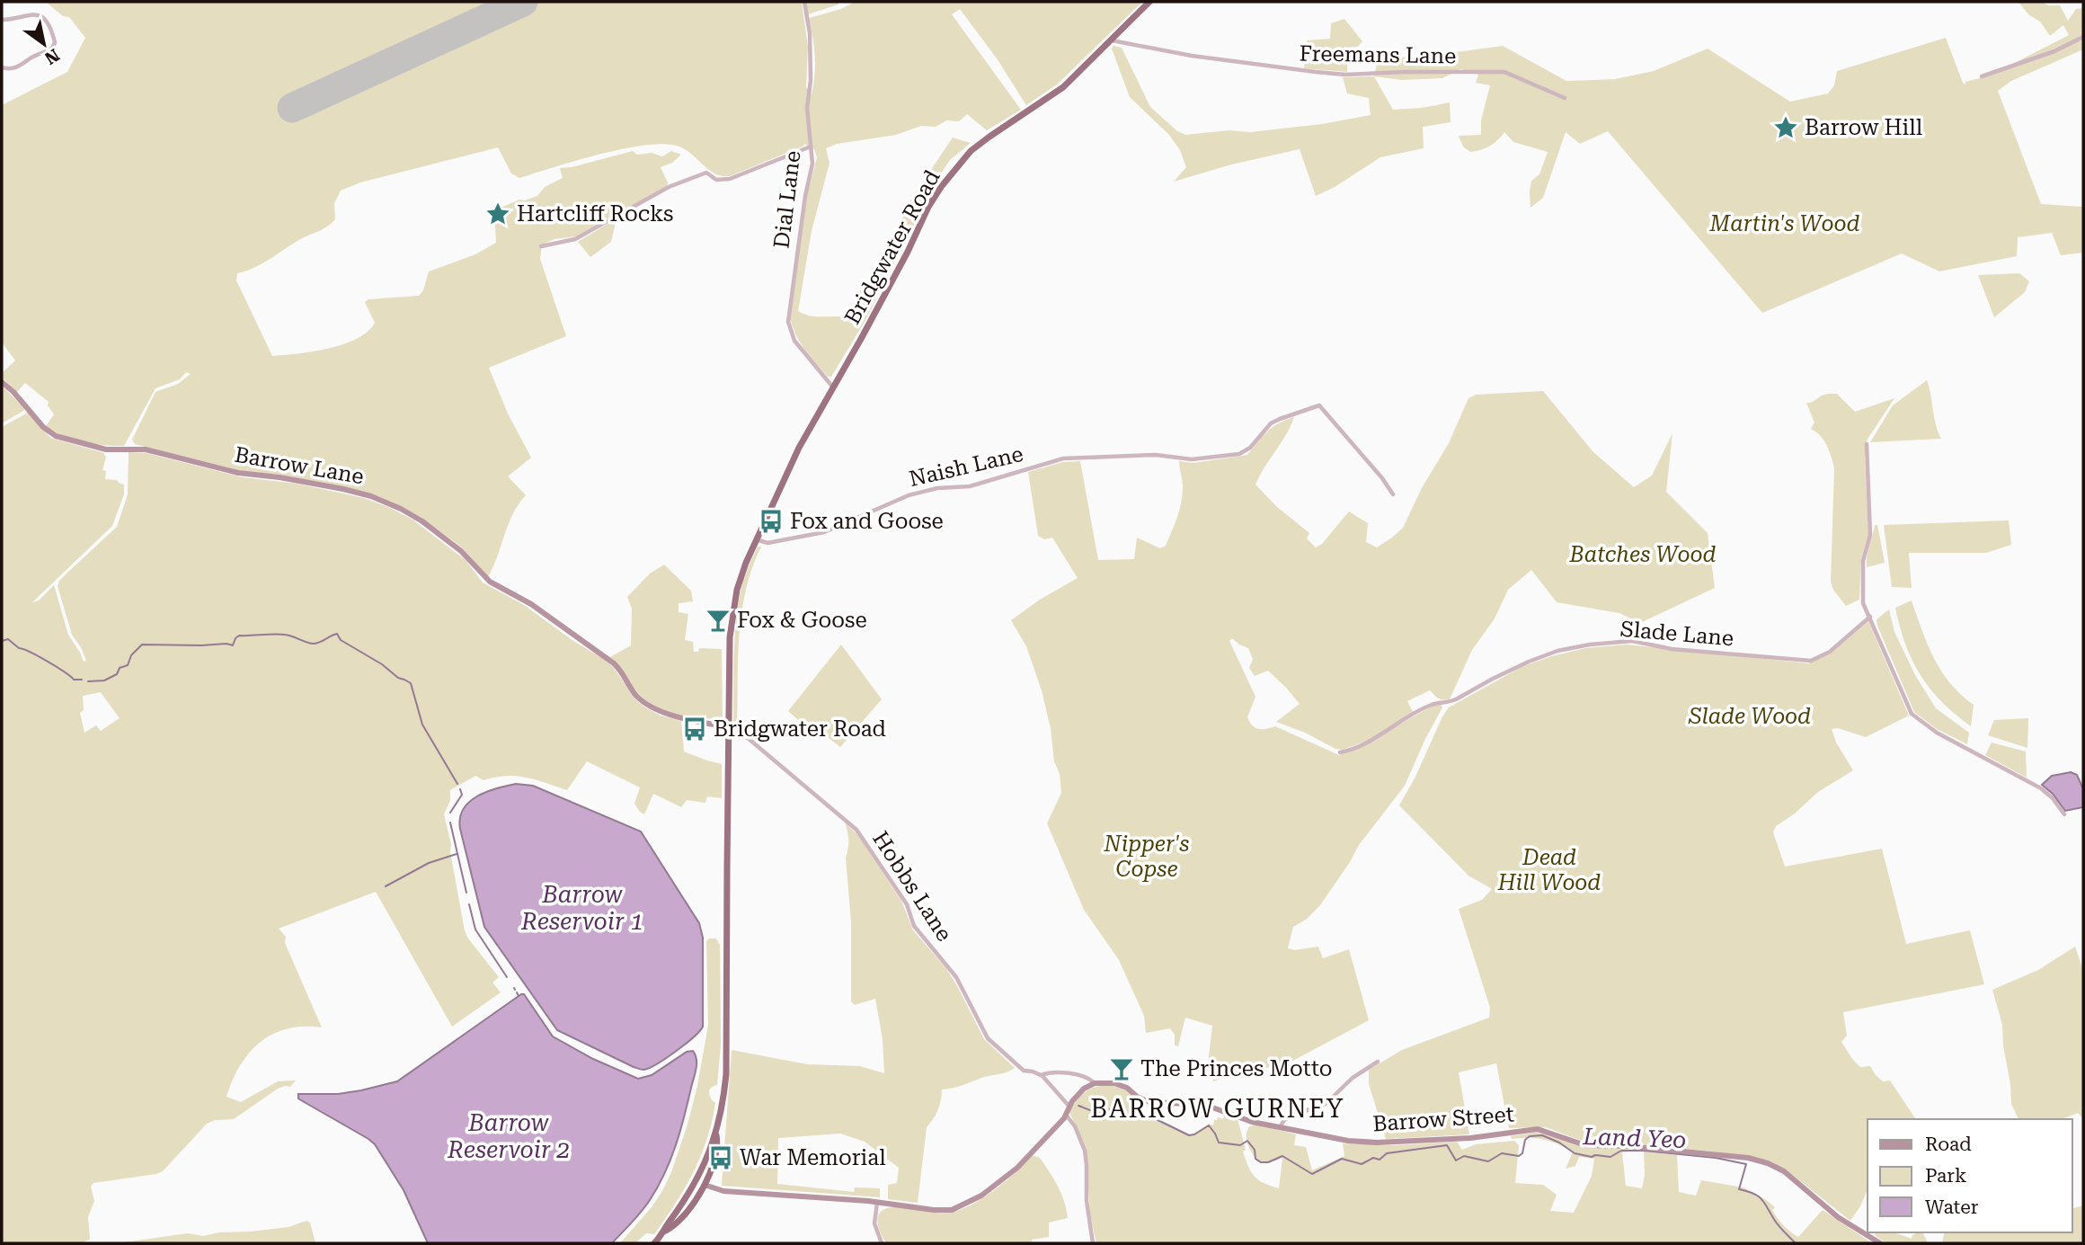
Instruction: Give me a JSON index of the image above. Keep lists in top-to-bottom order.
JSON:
{
  "streets": {
    "highway": ["Bridgwater Road"],
    "main road": ["Barrow Lane", "Barrow Street"],
    "street": [
      "Freemans Lane",
      "Dial Lane",
      "Naish Lane",
      "Slade Lane",
      "Hobbs Lane"
    ]
  },
  "crossings": [
    ["Freemans Lane", "Bridgwater Road"],
    ["Dial Lane", "Bridgwater Road"],
    ["Bridgwater Road", "Barrow Lane"],
    ["Bridgwater Road", "Naish Lane"],
    ["Bridgwater Road", "Hobbs Lane"],
    ["Barrow Lane", "Hobbs Lane"]
  ],
  "districts": ["BARROW GURNEY"],
  "water": ["Barrow Reservoir 1", "Barrow Reservoir 2", "Land Yeo"],
  "parks": [
    "Martin's Wood",
    "Batches Wood",
    "Slade Wood",
    "Nipper's Copse",
    "Dead Hill Wood"
  ],
  "places": {
    "place": ["Barrow Hill", "Hartcliff Rocks"],
    "bus stop": ["Fox and Goose", "Bridgwater Road", "War Memorial"],
    "bar": ["Fox & Goose", "The Princes Motto"]
  },
  "legend": ["Road", "Park", "Water"],
  "north": "bottom right"
}
